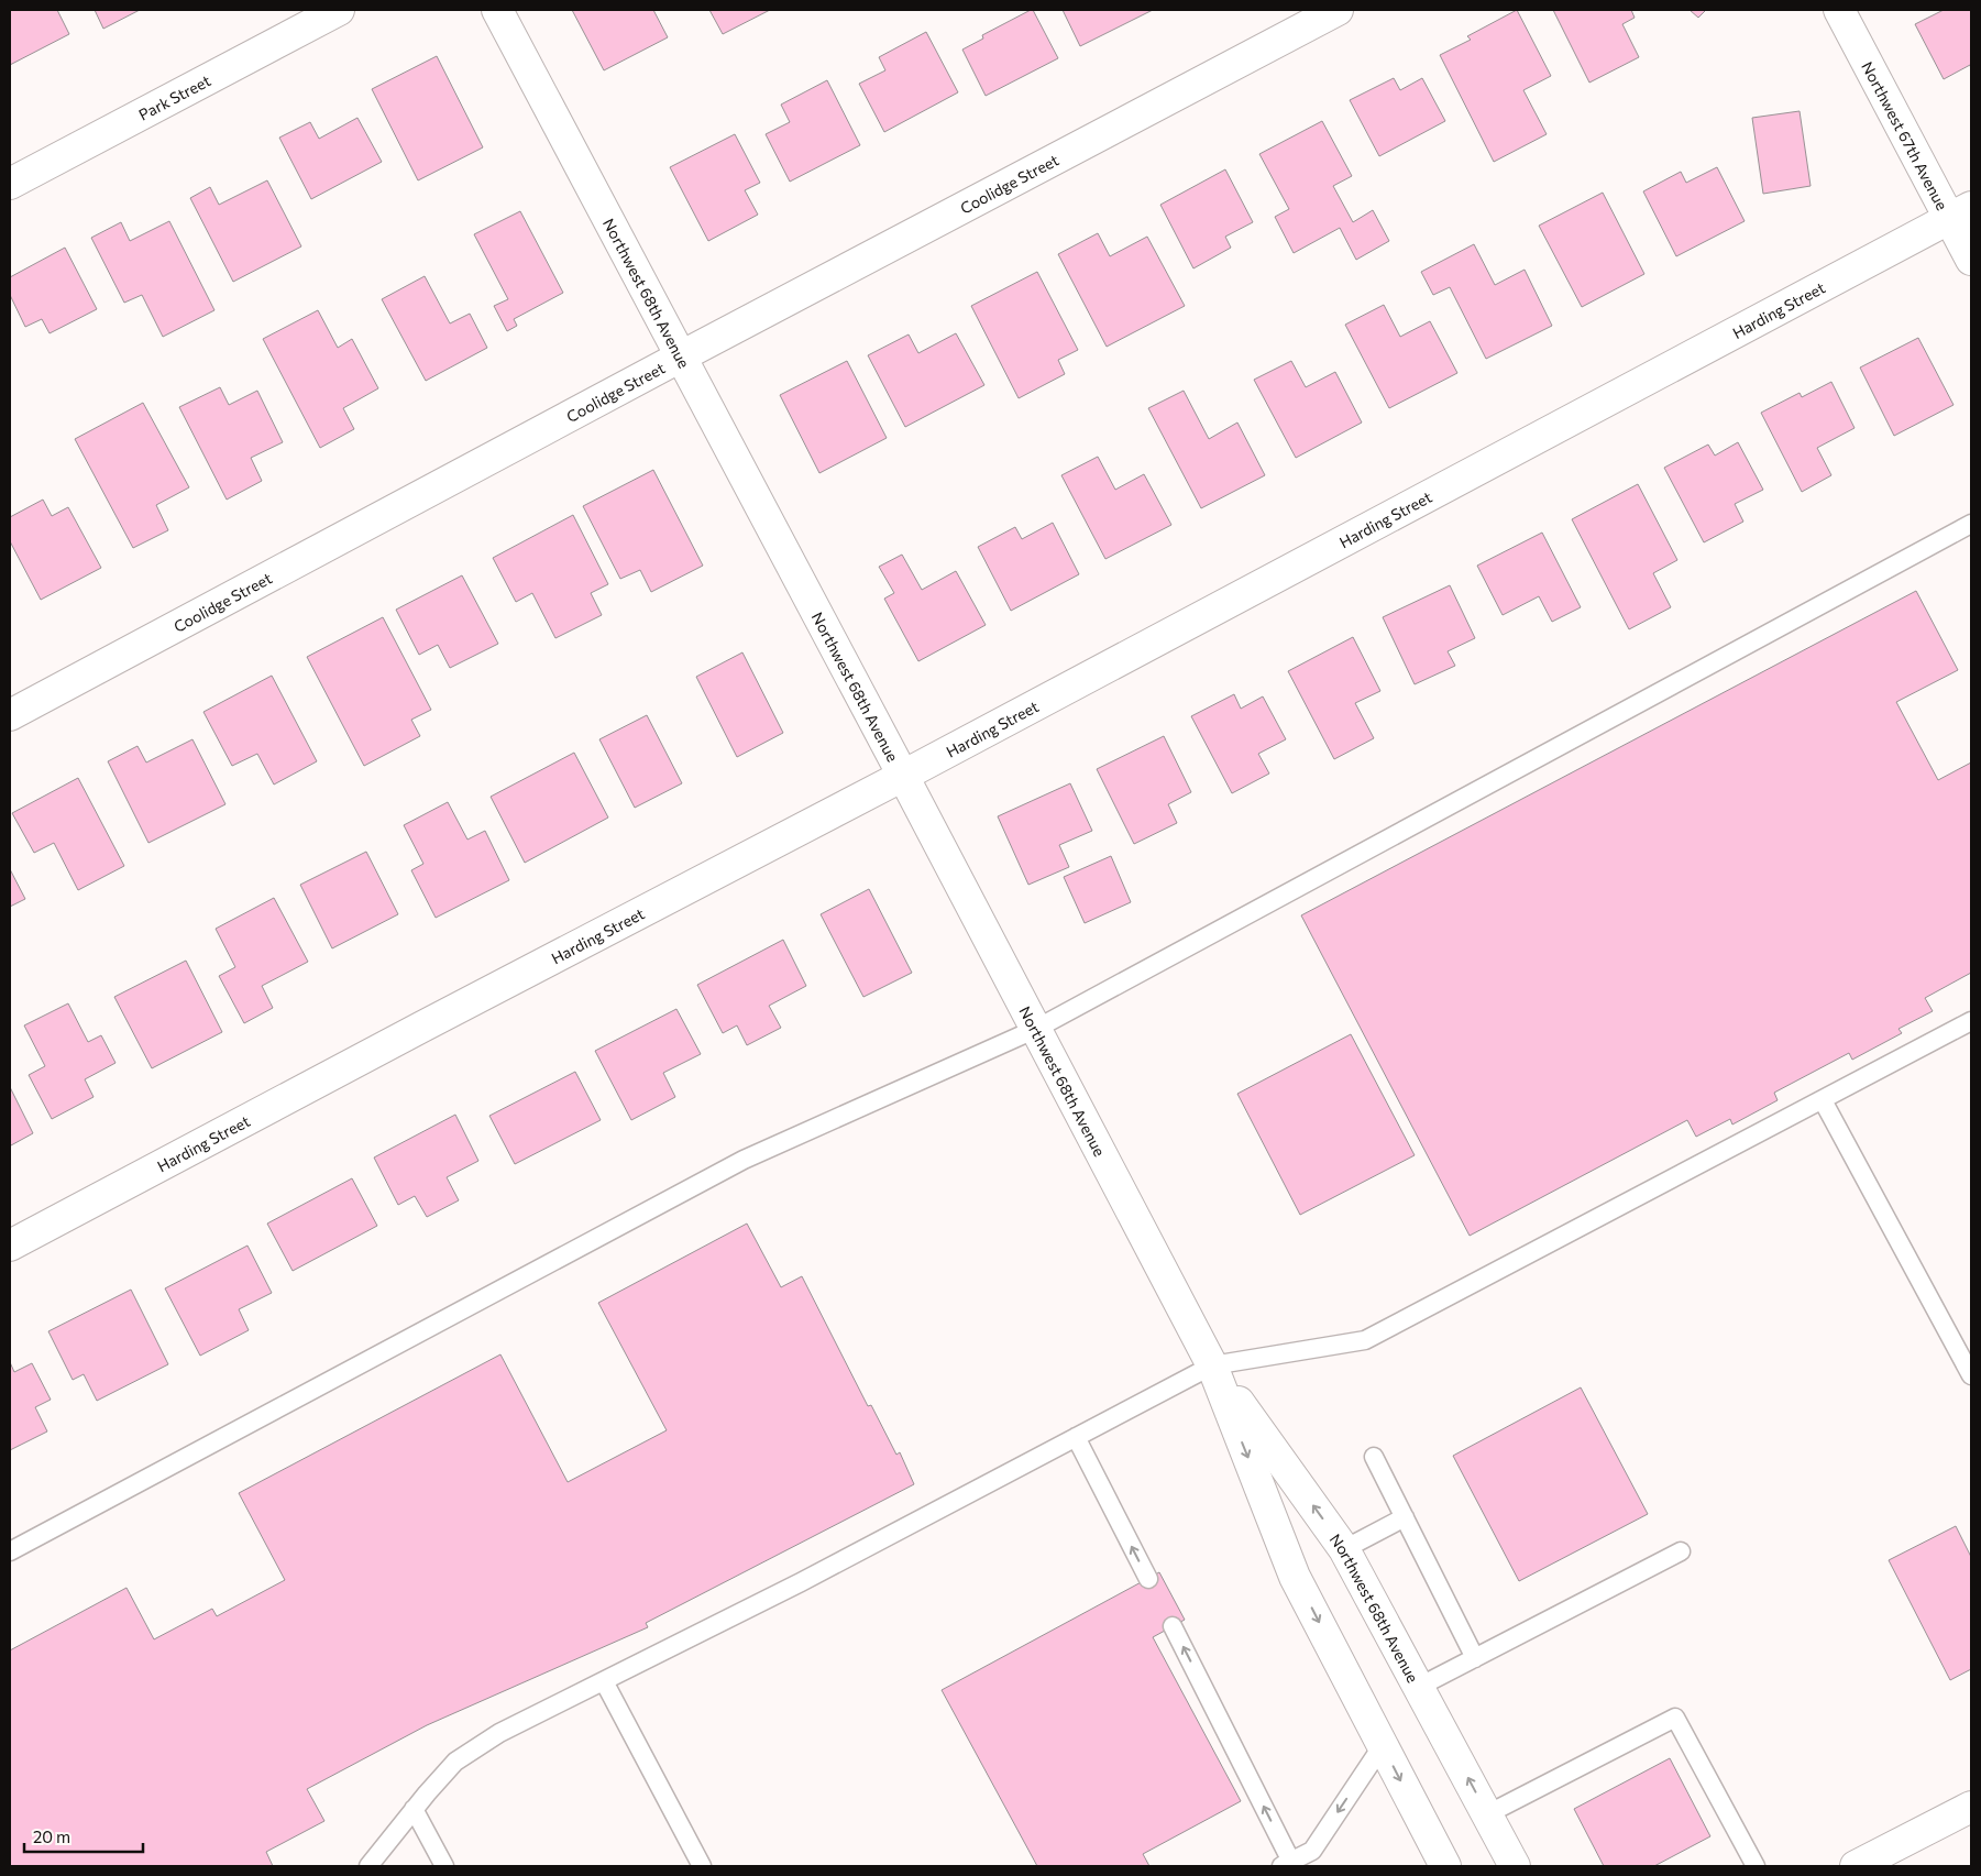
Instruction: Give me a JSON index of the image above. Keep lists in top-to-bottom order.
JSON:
{
  "streets": {
    "street": [
      "Park Street",
      "Northwest 67th Avenue",
      "Coolidge Street",
      "Northwest 68th Avenue",
      "Harding Street"
    ]
  },
  "crossings": [
    ["Northwest 67th Avenue", "Harding Street"],
    ["Coolidge Street", "Northwest 68th Avenue"],
    ["Northwest 68th Avenue", "Harding Street"]
  ],
  "scale_bar": "20 m"
}
